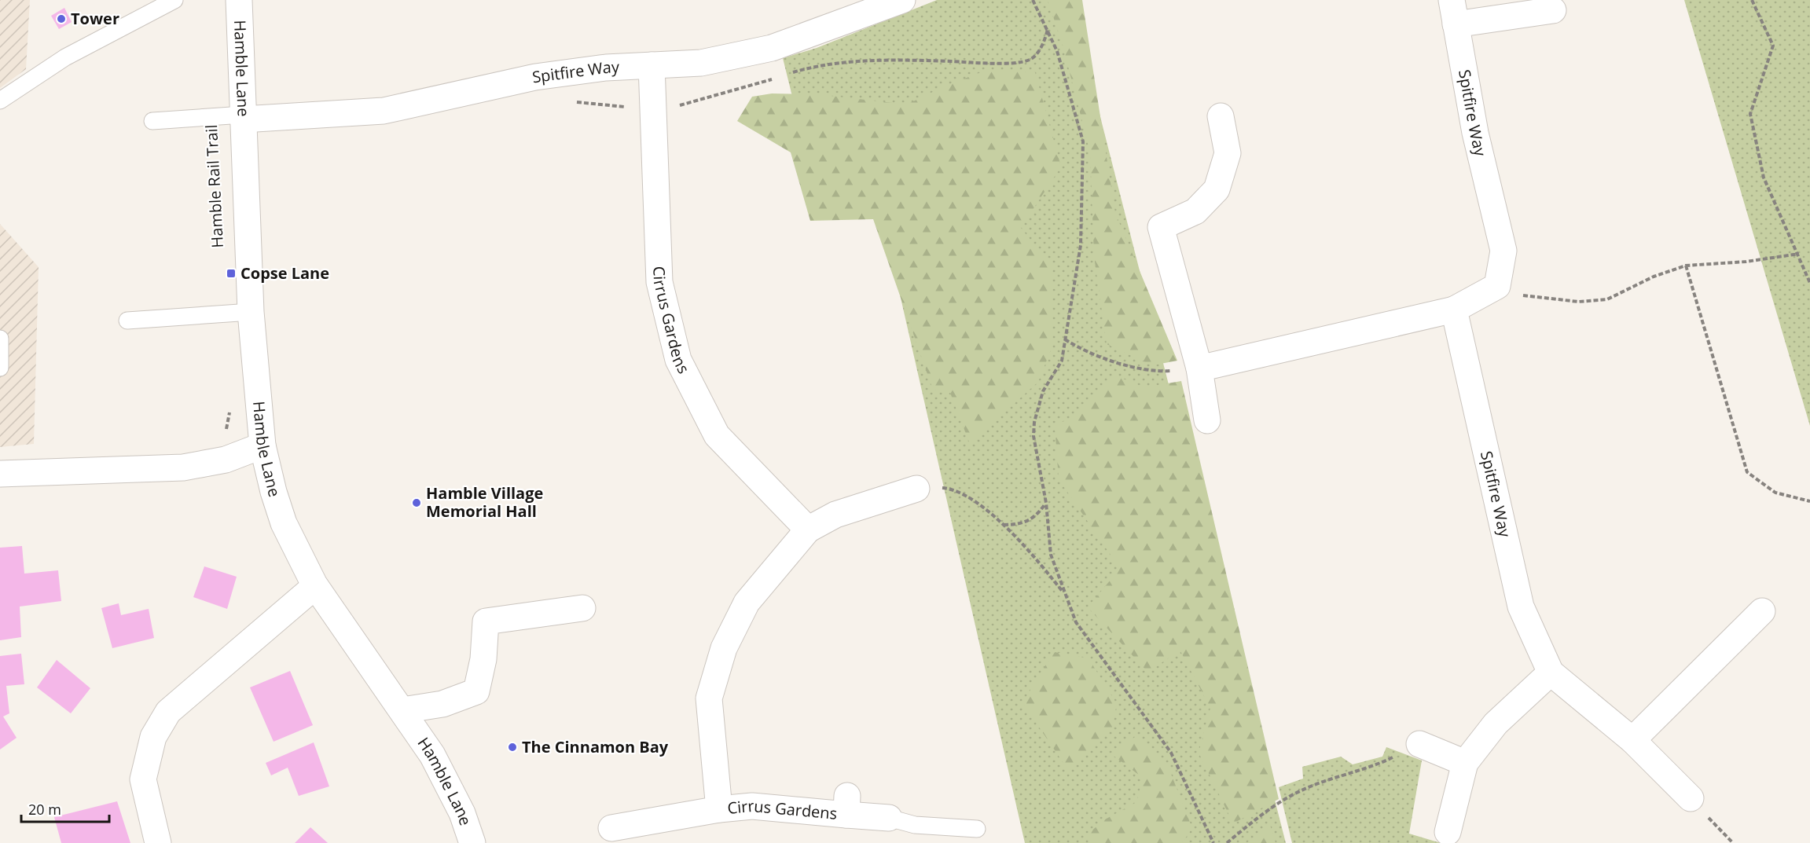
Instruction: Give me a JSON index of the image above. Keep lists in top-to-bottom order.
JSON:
{
  "streets": {
    "street": ["Hamble Lane", "Spitfire Way", "Cirrus Gardens"]
  },
  "crossings": [
    ["Hamble Lane", "Spitfire Way"],
    ["Spitfire Way", "Cirrus Gardens"]
  ],
  "places": {
    "other": ["Tower", "Hamble Village Memorial Hall", "The Cinnamon Bay"],
    "transit": ["Copse Lane"]
  },
  "scale_bar": "20 m"
}
